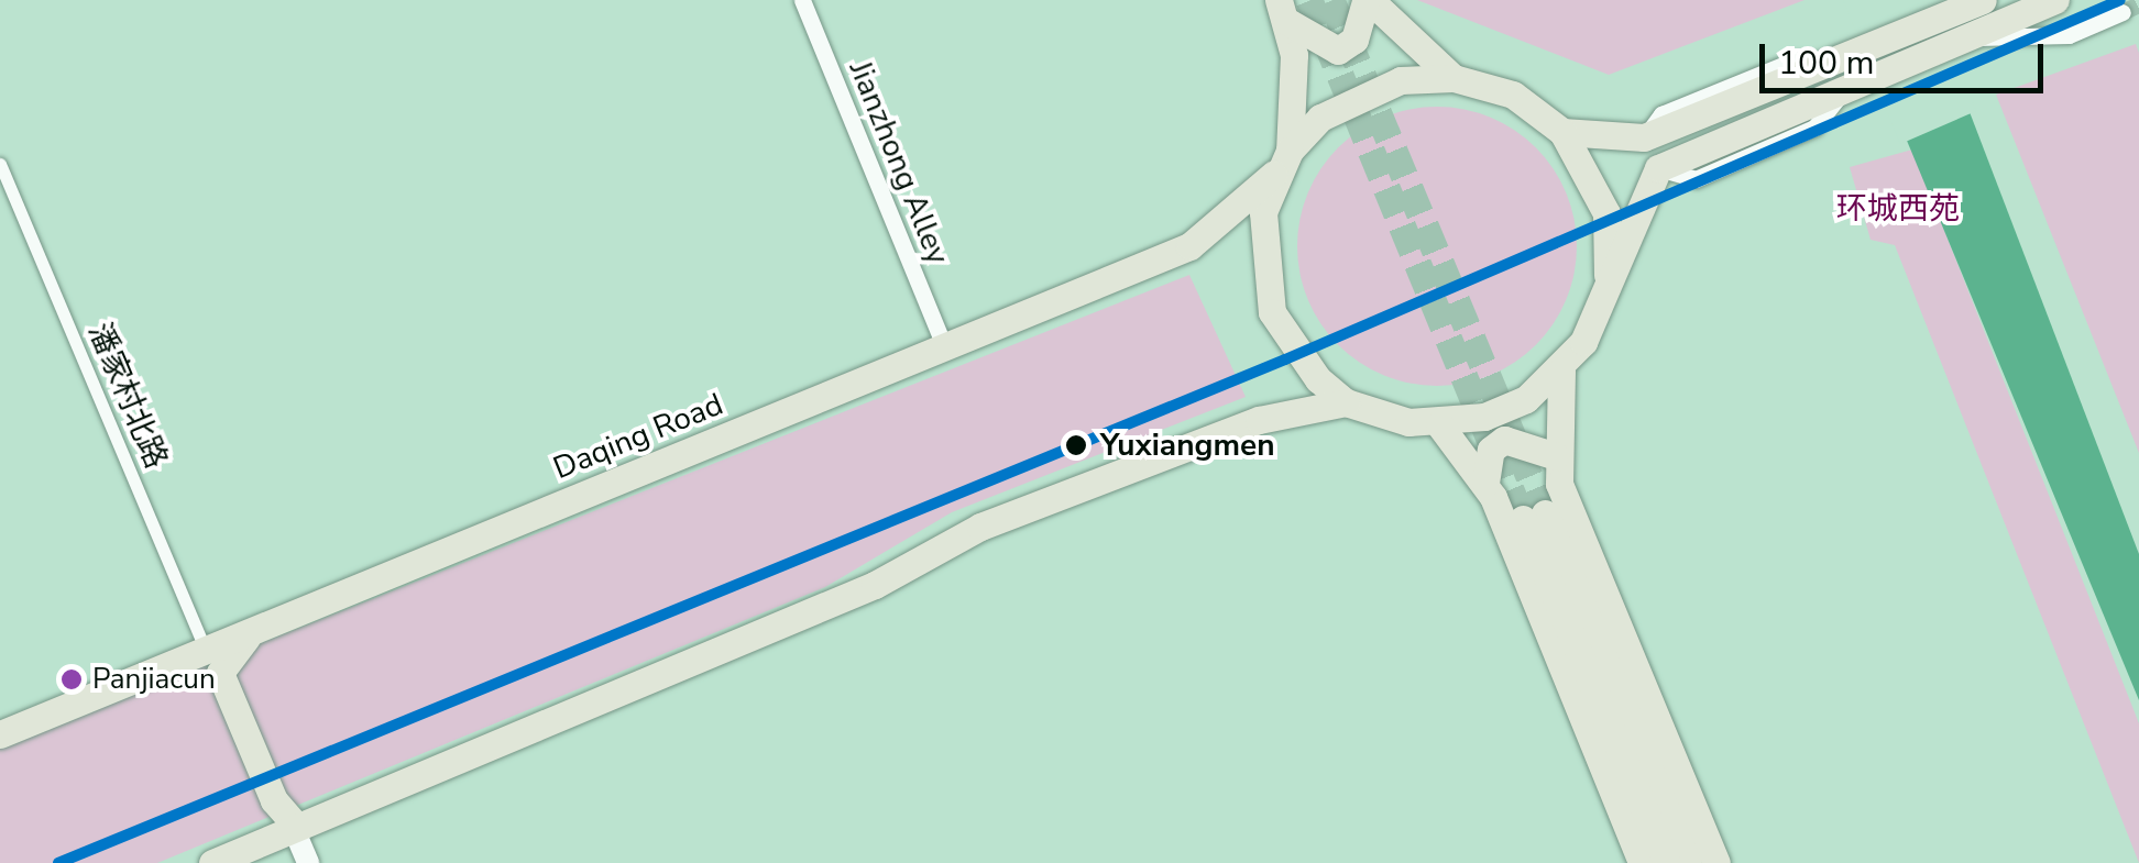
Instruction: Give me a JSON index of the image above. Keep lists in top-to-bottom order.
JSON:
{
  "streets": {
    "main road": ["Daqing Road"],
    "street": ["Jianzhong Alley", "潘家村北路"]
  },
  "crossings": [
    ["Jianzhong Alley", "Daqing Road"],
    ["潘家村北路", "Daqing Road"]
  ],
  "parks": ["环城西苑"],
  "places": ["Yuxiangmen", "Panjiacun"],
  "scale_bar": "100 m"
}
